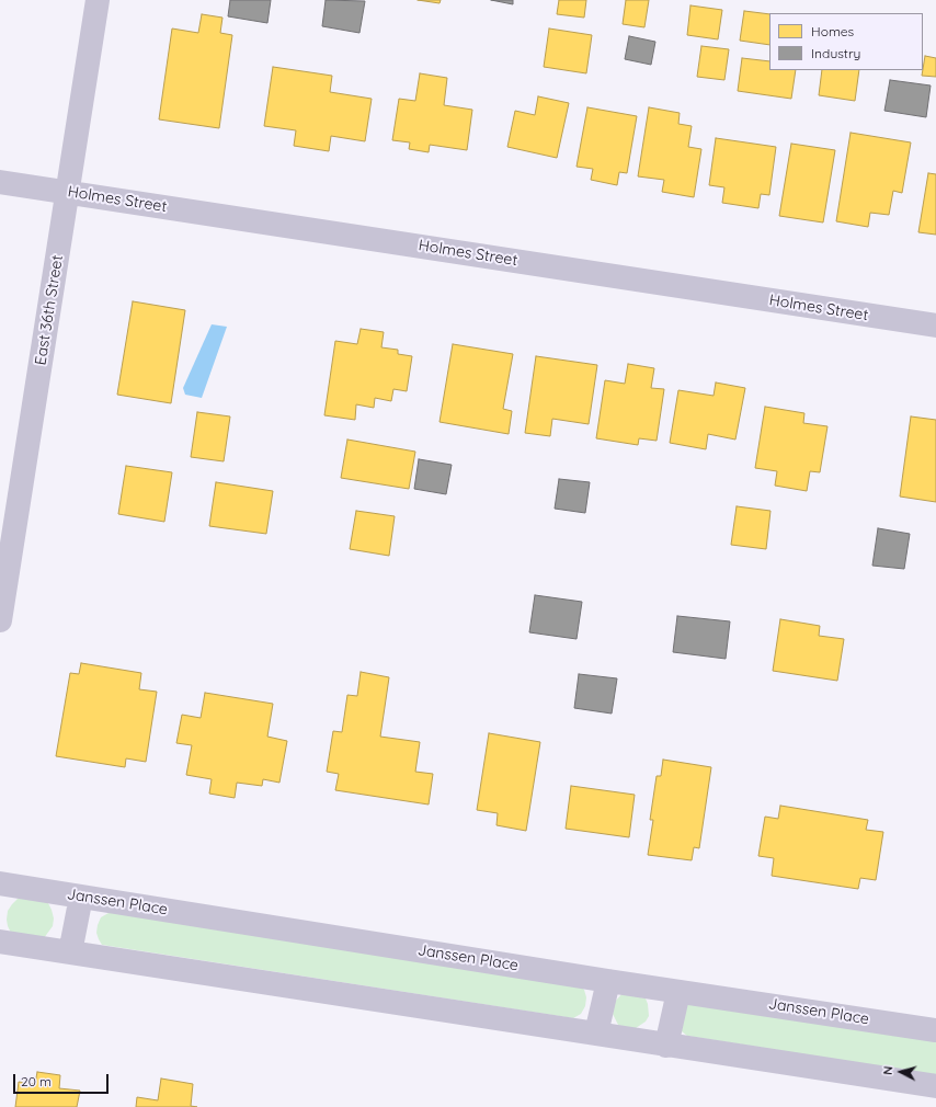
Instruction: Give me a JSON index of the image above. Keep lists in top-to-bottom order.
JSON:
{
  "streets": {
    "street": ["Holmes Street", "East 36th Street", "Janssen Place"]
  },
  "crossings": [
    ["Holmes Street", "East 36th Street"]
  ],
  "legend": ["Homes", "Industry"],
  "scale_bar": "20 m",
  "north": "left"
}
